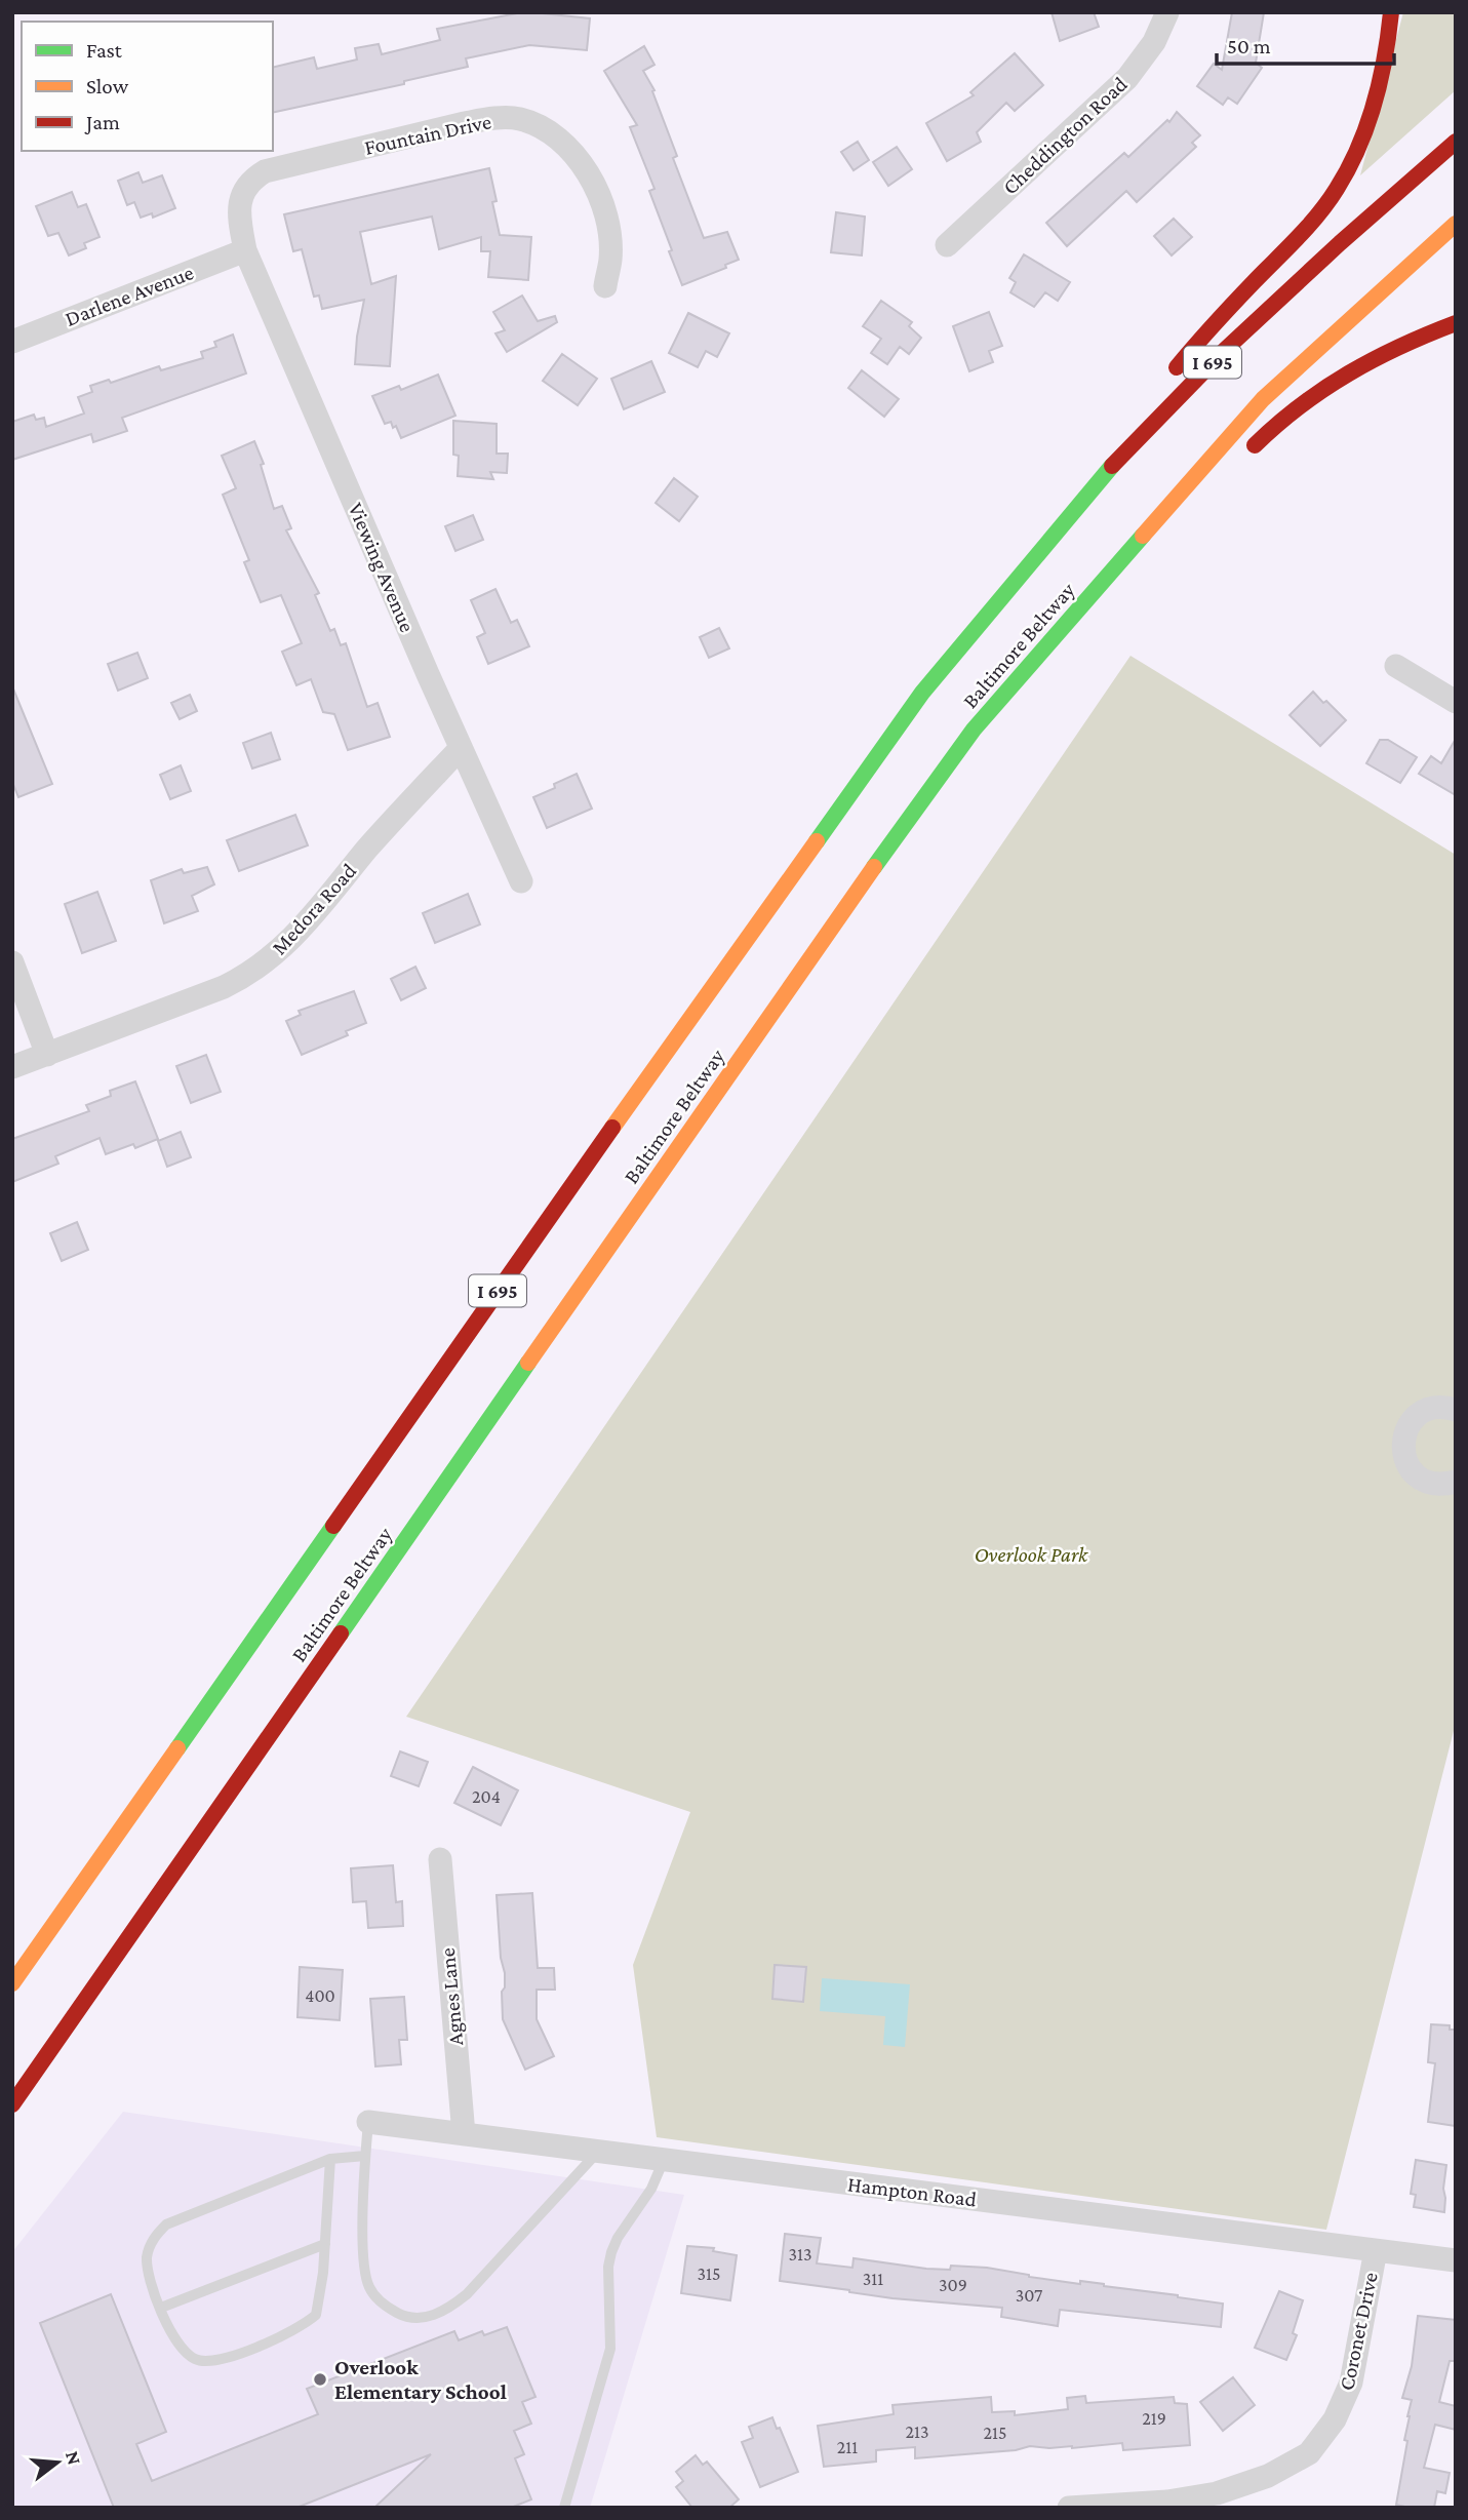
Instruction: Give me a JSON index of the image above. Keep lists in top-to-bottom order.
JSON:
{
  "streets": {
    "highway": ["I 695", "Baltimore Beltway"],
    "street": [
      "Fountain Drive",
      "Cheddington Road",
      "Darlene Avenue",
      "Viewing Avenue",
      "Medora Road",
      "Agnes Lane",
      "Hampton Road",
      "Coronet Drive"
    ]
  },
  "crossings": [
    ["Fountain Drive", "Darlene Avenue"],
    ["Fountain Drive", "Viewing Avenue"],
    ["Darlene Avenue", "Viewing Avenue"],
    ["Viewing Avenue", "Medora Road"],
    ["Agnes Lane", "Hampton Road"],
    ["Hampton Road", "Coronet Drive"]
  ],
  "parks": ["Overlook Park"],
  "places": ["Overlook Elementary School"],
  "house_numbers": [
    "204",
    "400",
    "313",
    "315",
    "311",
    "309",
    "307",
    "219",
    "213",
    "215",
    "211"
  ],
  "legend": ["Fast", "Slow", "Jam"],
  "scale_bar": "50 m",
  "north": "right"
}
